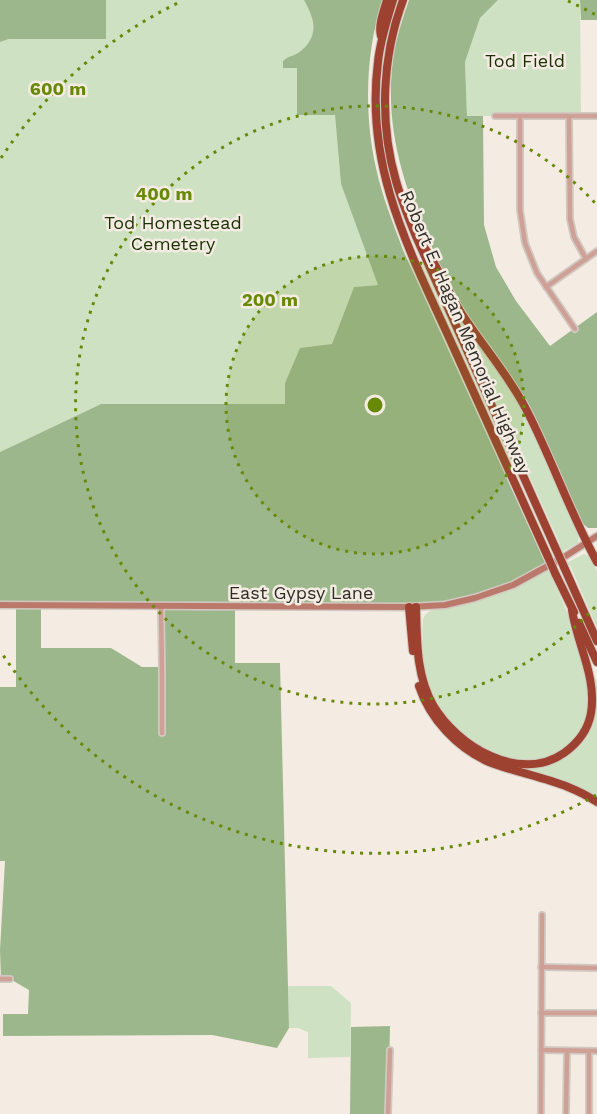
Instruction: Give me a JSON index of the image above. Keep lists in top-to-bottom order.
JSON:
{
  "streets": {
    "highway": ["Robert E. Hagan Memorial Highway"],
    "main road": ["East Gypsy Lane"]
  },
  "parks": ["Tod Field", "Tod Homestead Cemetery"],
  "rings": ["600 m", "400 m", "200 m"]
}
